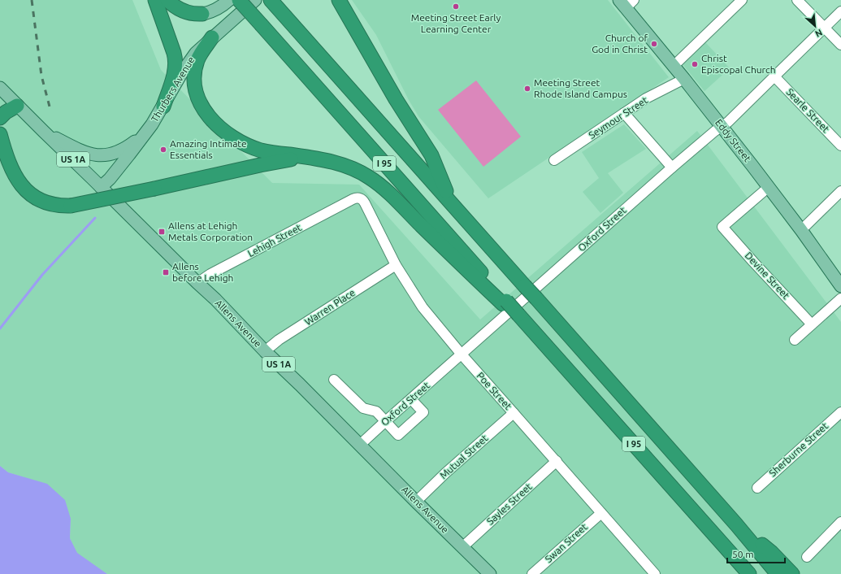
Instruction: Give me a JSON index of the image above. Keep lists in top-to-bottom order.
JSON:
{
  "streets": {
    "highway": ["I 95"],
    "main road": [
      "Thurbers Avenue",
      "Eddy Street",
      "US 1A",
      "Allens Avenue"
    ],
    "street": [
      "Searle Street",
      "Seymour Street",
      "Oxford Street",
      "Lehigh Street",
      "Devine Street",
      "Warren Place",
      "Poe Street",
      "Sherburne Street",
      "Mutual Street",
      "Sayles Street",
      "Swan Street"
    ]
  },
  "crossings": [
    ["Thurbers Avenue", "Allens Avenue"],
    ["Searle Street", "Oxford Street"],
    ["Seymour Street", "Eddy Street"],
    ["Eddy Street", "Oxford Street"],
    ["Eddy Street", "Devine Street"],
    ["Oxford Street", "Allens Avenue"],
    ["Oxford Street", "Poe Street"],
    ["Lehigh Street", "Allens Avenue"],
    ["Lehigh Street", "Poe Street"],
    ["Warren Place", "Allens Avenue"],
    ["Warren Place", "Poe Street"],
    ["Allens Avenue", "Mutual Street"],
    ["Allens Avenue", "Sayles Street"],
    ["Poe Street", "Mutual Street"],
    ["Poe Street", "Sayles Street"],
    ["Poe Street", "Swan Street"]
  ],
  "places": {
    "other": [
      "Meeting Street Early Learning Center",
      "Church of God in Christ",
      "Christ Episcopal Church",
      "Meeting Street Rhode Island Campus",
      "Amazing Intimate Essentials"
    ],
    "transit": ["Allens at Lehigh Metals Corporation", "Allens before Lehigh"]
  },
  "scale_bar": "50 m",
  "north": "bottom right"
}
